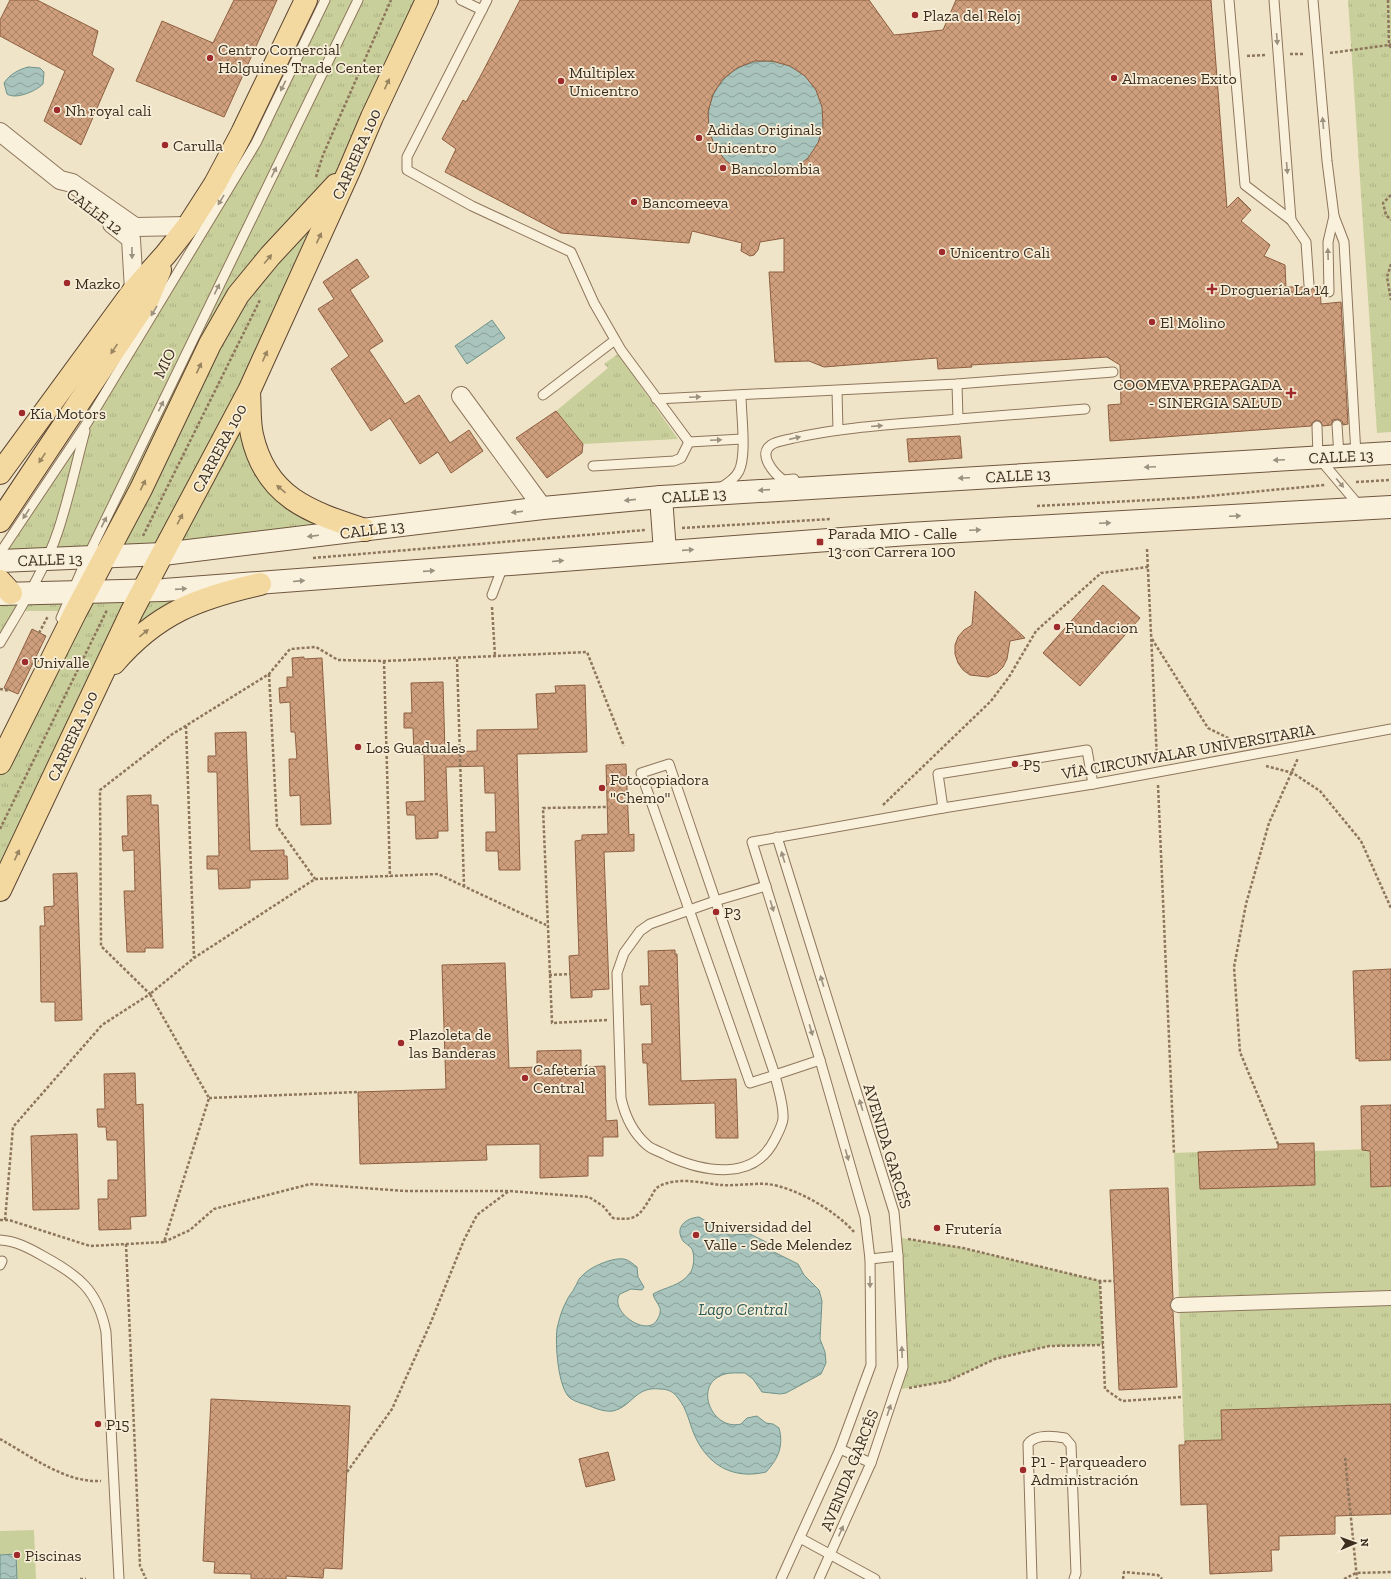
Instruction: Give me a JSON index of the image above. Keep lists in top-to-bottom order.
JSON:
{
  "streets": {
    "main road": ["CARRERA 100", "CALLE 13"],
    "street": ["CALLE 12"],
    "lane": ["MIO", "VÍA CIRCUNVALAR UNIVERSITARIA", "AVENIDA GARCÉS"]
  },
  "crossings": [
    ["CARRERA 100", "CALLE 13"],
    ["MIO", "CALLE 13"],
    ["VÍA CIRCUNVALAR UNIVERSITARIA", "AVENIDA GARCÉS"]
  ],
  "one_way": ["CALLE 12"],
  "water": ["Lago Central"],
  "places": {
    "other": [
      "Plaza del Reloj",
      "Centro Comercial Holguines Trade Center",
      "Almacenes Exito",
      "Multiplex Unicentro",
      "Nh royal cali",
      "Adidas Originals Unicentro",
      "Carulla",
      "Bancolombia",
      "Bancomeeva",
      "Unicentro Cali",
      "Mazko",
      "El Molino",
      "Kía Motors",
      "Fundacion",
      "Univalle",
      "Los Guaduales",
      "P5",
      "Fotocopiadora \"Chemo\"",
      "P3",
      "Plazoleta de las Banderas",
      "Cafetería Central",
      "Frutería",
      "Universidad del Valle - Sede Melendez",
      "P15",
      "P1 - Parqueadero Administración",
      "Piscinas"
    ],
    "health": ["Droguería La 14", "COOMEVA PREPAGADA - SINERGIA SALUD"],
    "transit": ["Parada MIO - Calle 13 con Carrera 100"]
  },
  "north": "right"
}
